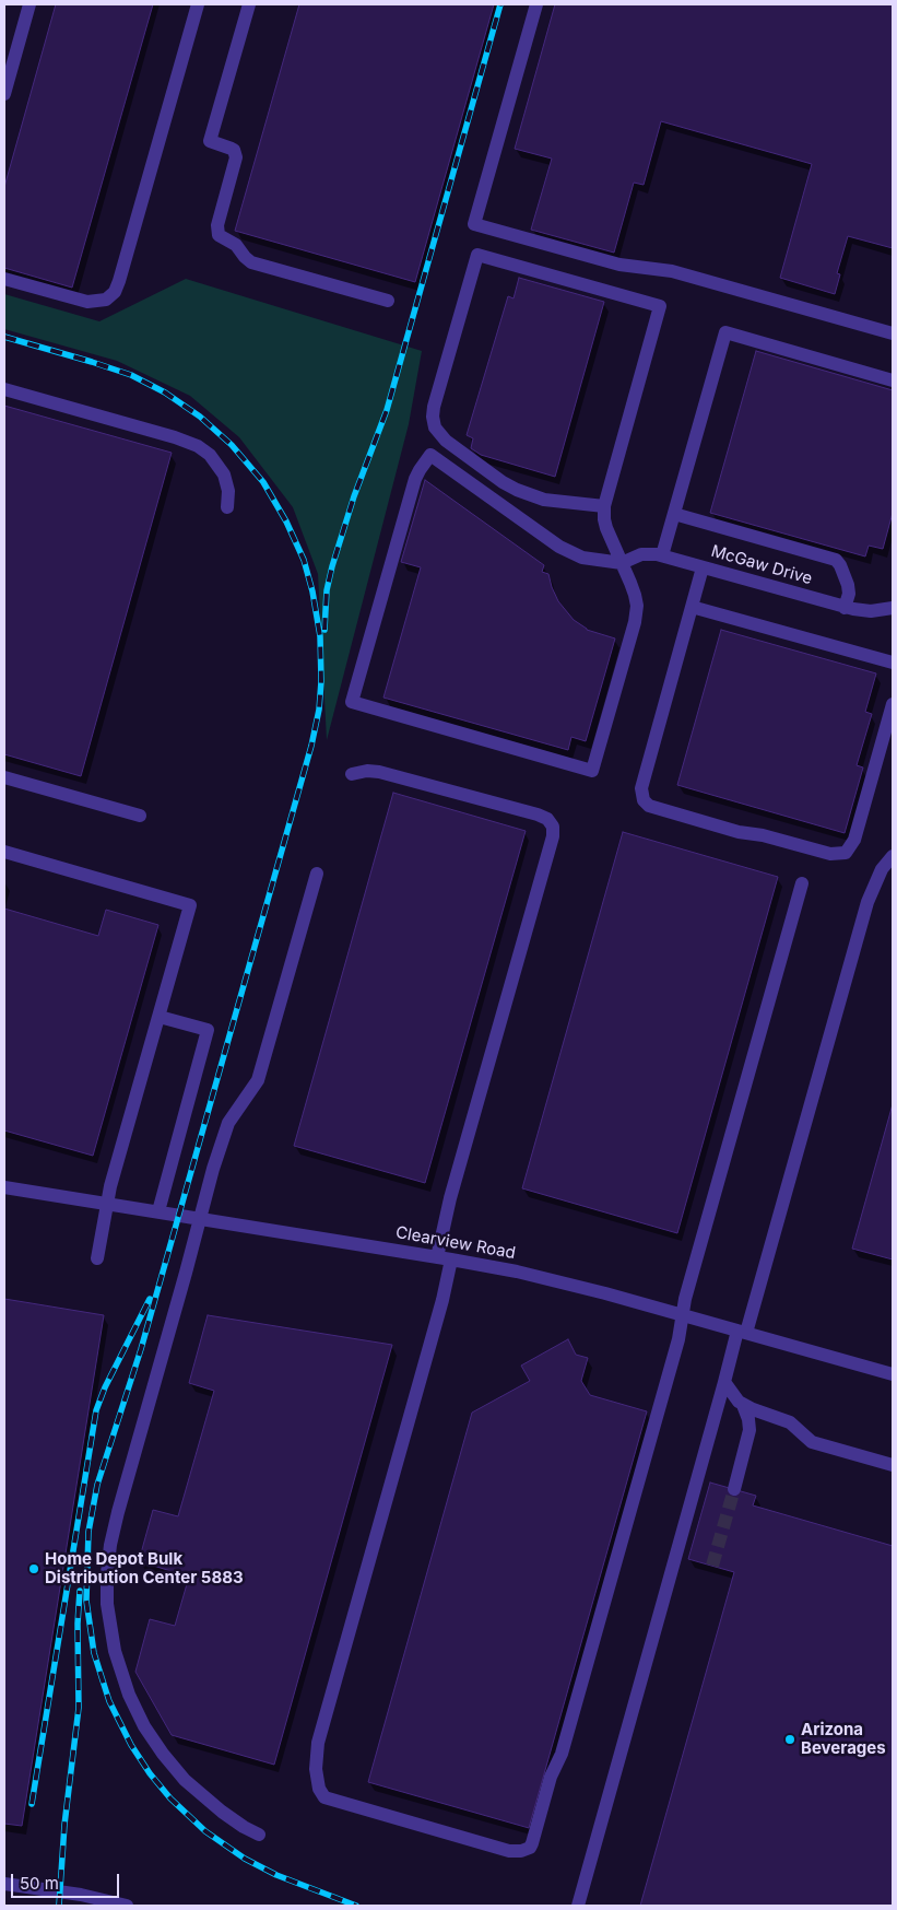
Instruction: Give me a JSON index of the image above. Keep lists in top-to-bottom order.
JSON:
{
  "streets": {
    "street": ["McGaw Drive", "Clearview Road"]
  },
  "places": ["Home Depot Bulk Distribution Center 5883", "Arizona Beverages"],
  "scale_bar": "50 m"
}
